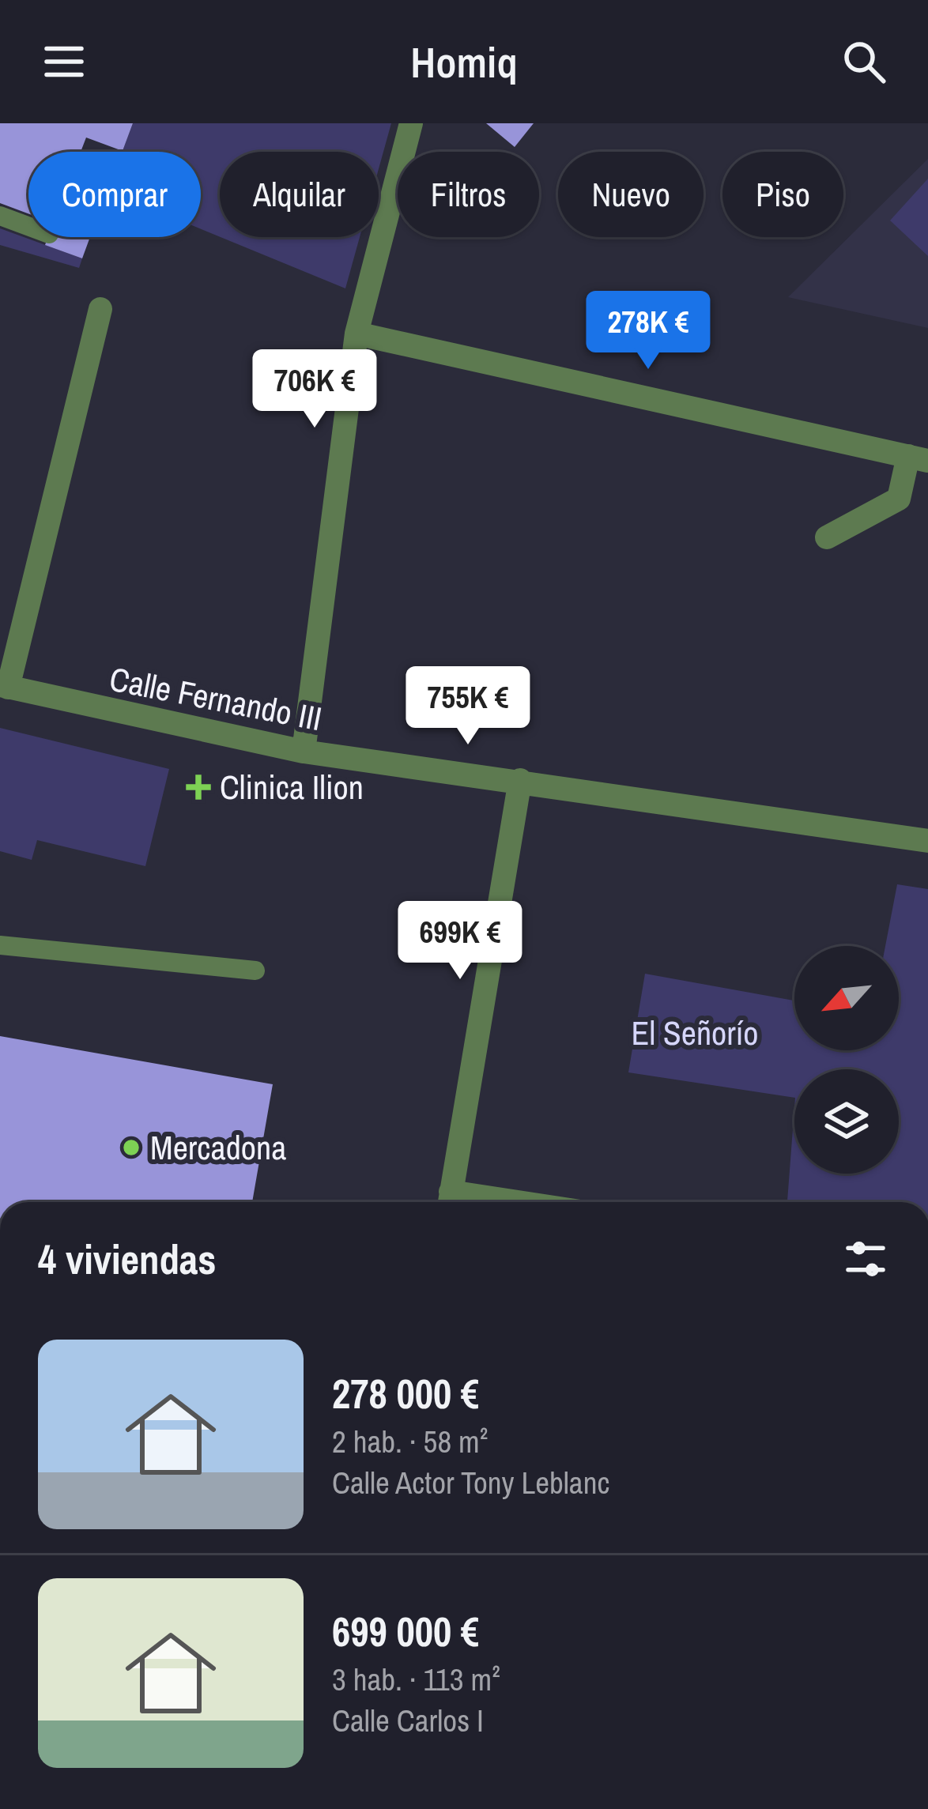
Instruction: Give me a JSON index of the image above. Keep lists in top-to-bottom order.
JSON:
{
  "streets": {
    "street": ["Calle Fernando III"]
  },
  "parks": ["El Señorío"],
  "places": {
    "health": ["Clinica Ilion"],
    "other": ["Mercadona"]
  },
  "north": "bottom left",
  "page": {
    "header": "Homiq",
    "chip": [
      "Comprar",
      "Alquilar",
      "Filtros",
      "Nuevo",
      "Piso"
    ],
    "price": [
      "278K €",
      "706K €",
      "755K €",
      "699K €"
    ],
    "heading": "4 viviendas",
    "list": [
      {
        "name": "278 000 €",
        "note": "2 hab. · 58 m² · Calle Actor Tony Leblanc"
      },
      {
        "name": "699 000 €",
        "note": "3 hab. · 113 m² · Calle Carlos I"
      }
    ]
  }
}
